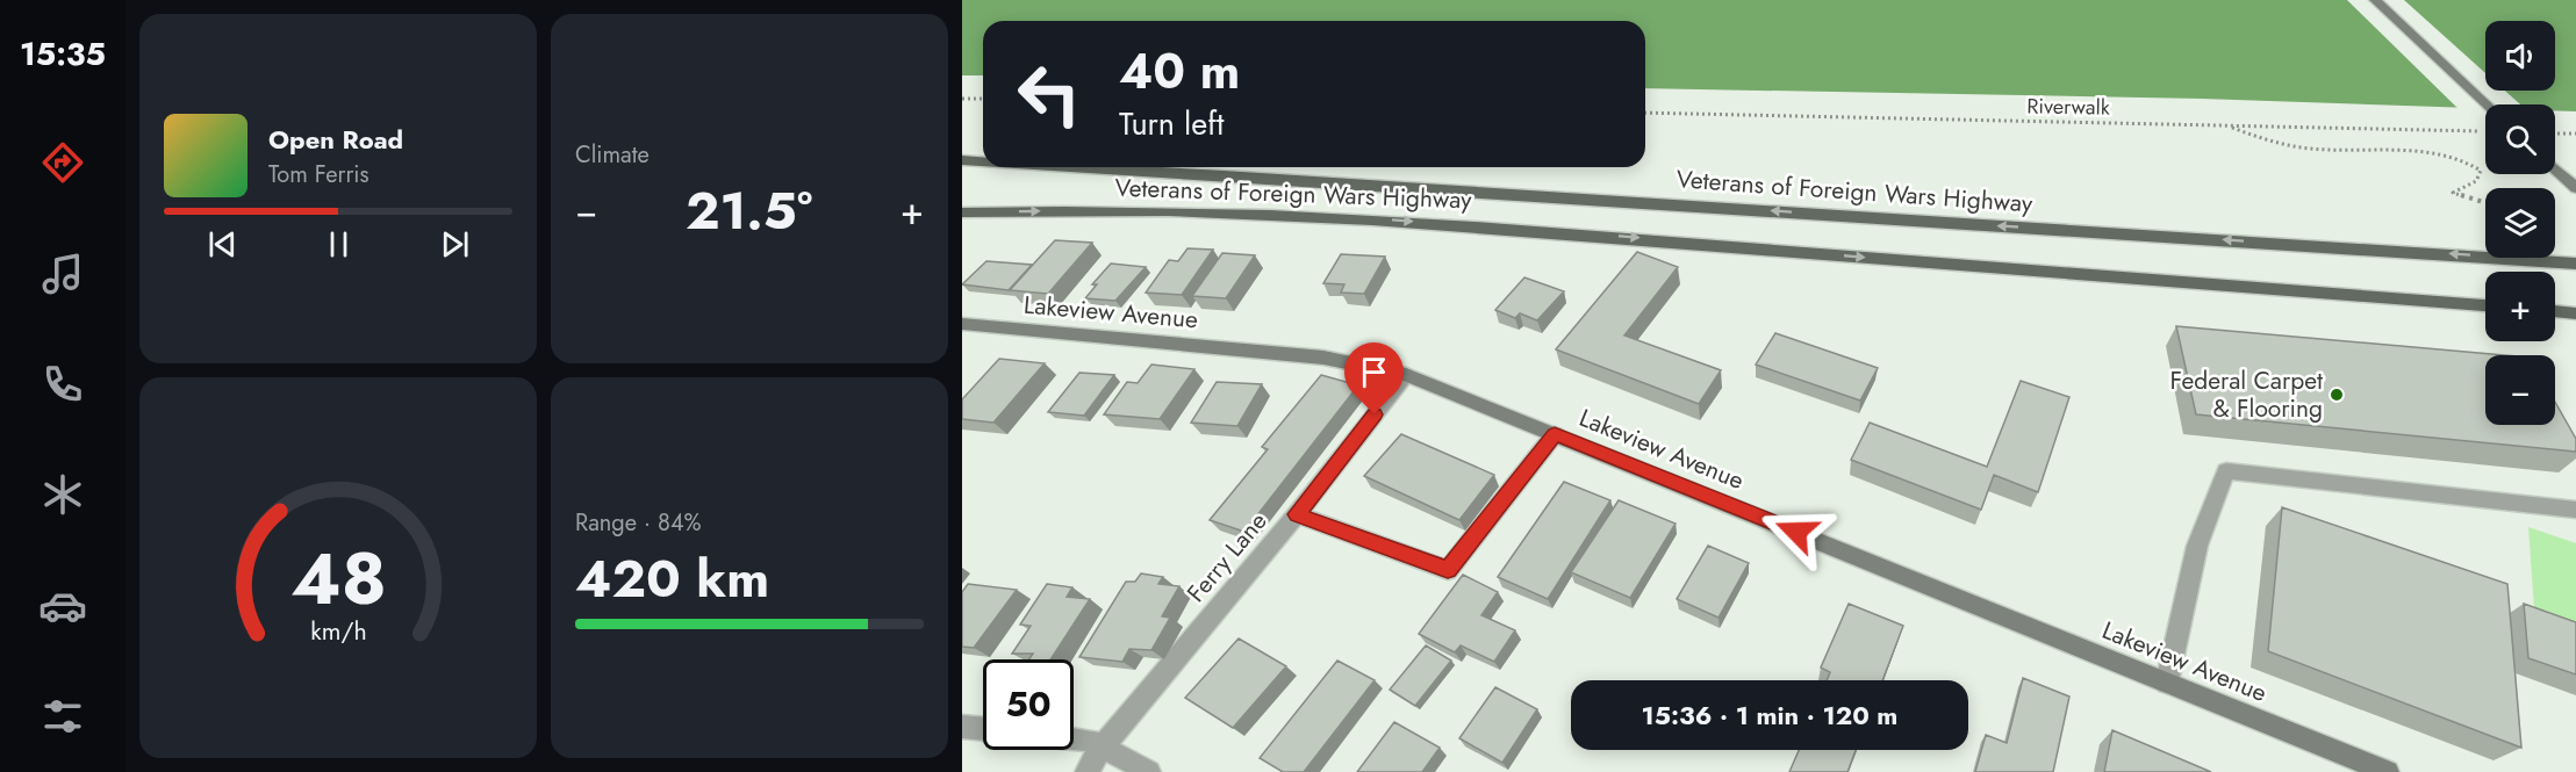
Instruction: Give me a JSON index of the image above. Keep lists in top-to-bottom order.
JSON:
{
  "streets": {
    "main road": ["Veterans of Foreign Wars Highway", "Lakeview Avenue"],
    "street": ["Ferry Lane"],
    "path": ["Riverwalk"]
  },
  "crossings": [
    ["Lakeview Avenue", "Ferry Lane"]
  ],
  "places": ["Federal Carpet & Flooring"],
  "page": {
    "tabs": "15:35",
    "tile": [
      "Climate",
      ["Range · 84%", "420 km"]
    ],
    "map_buttons": ["+", "−"],
    "turn": ["40 m", "Turn left"],
    "song": ["Open Road", "Tom Ferris"],
    "heat": ["−", "21.5°", "+"],
    "limit": "50",
    "trip": "15:36 · 1 min · 120 m",
    "gauge": ["48", "km/h"]
  }
}
